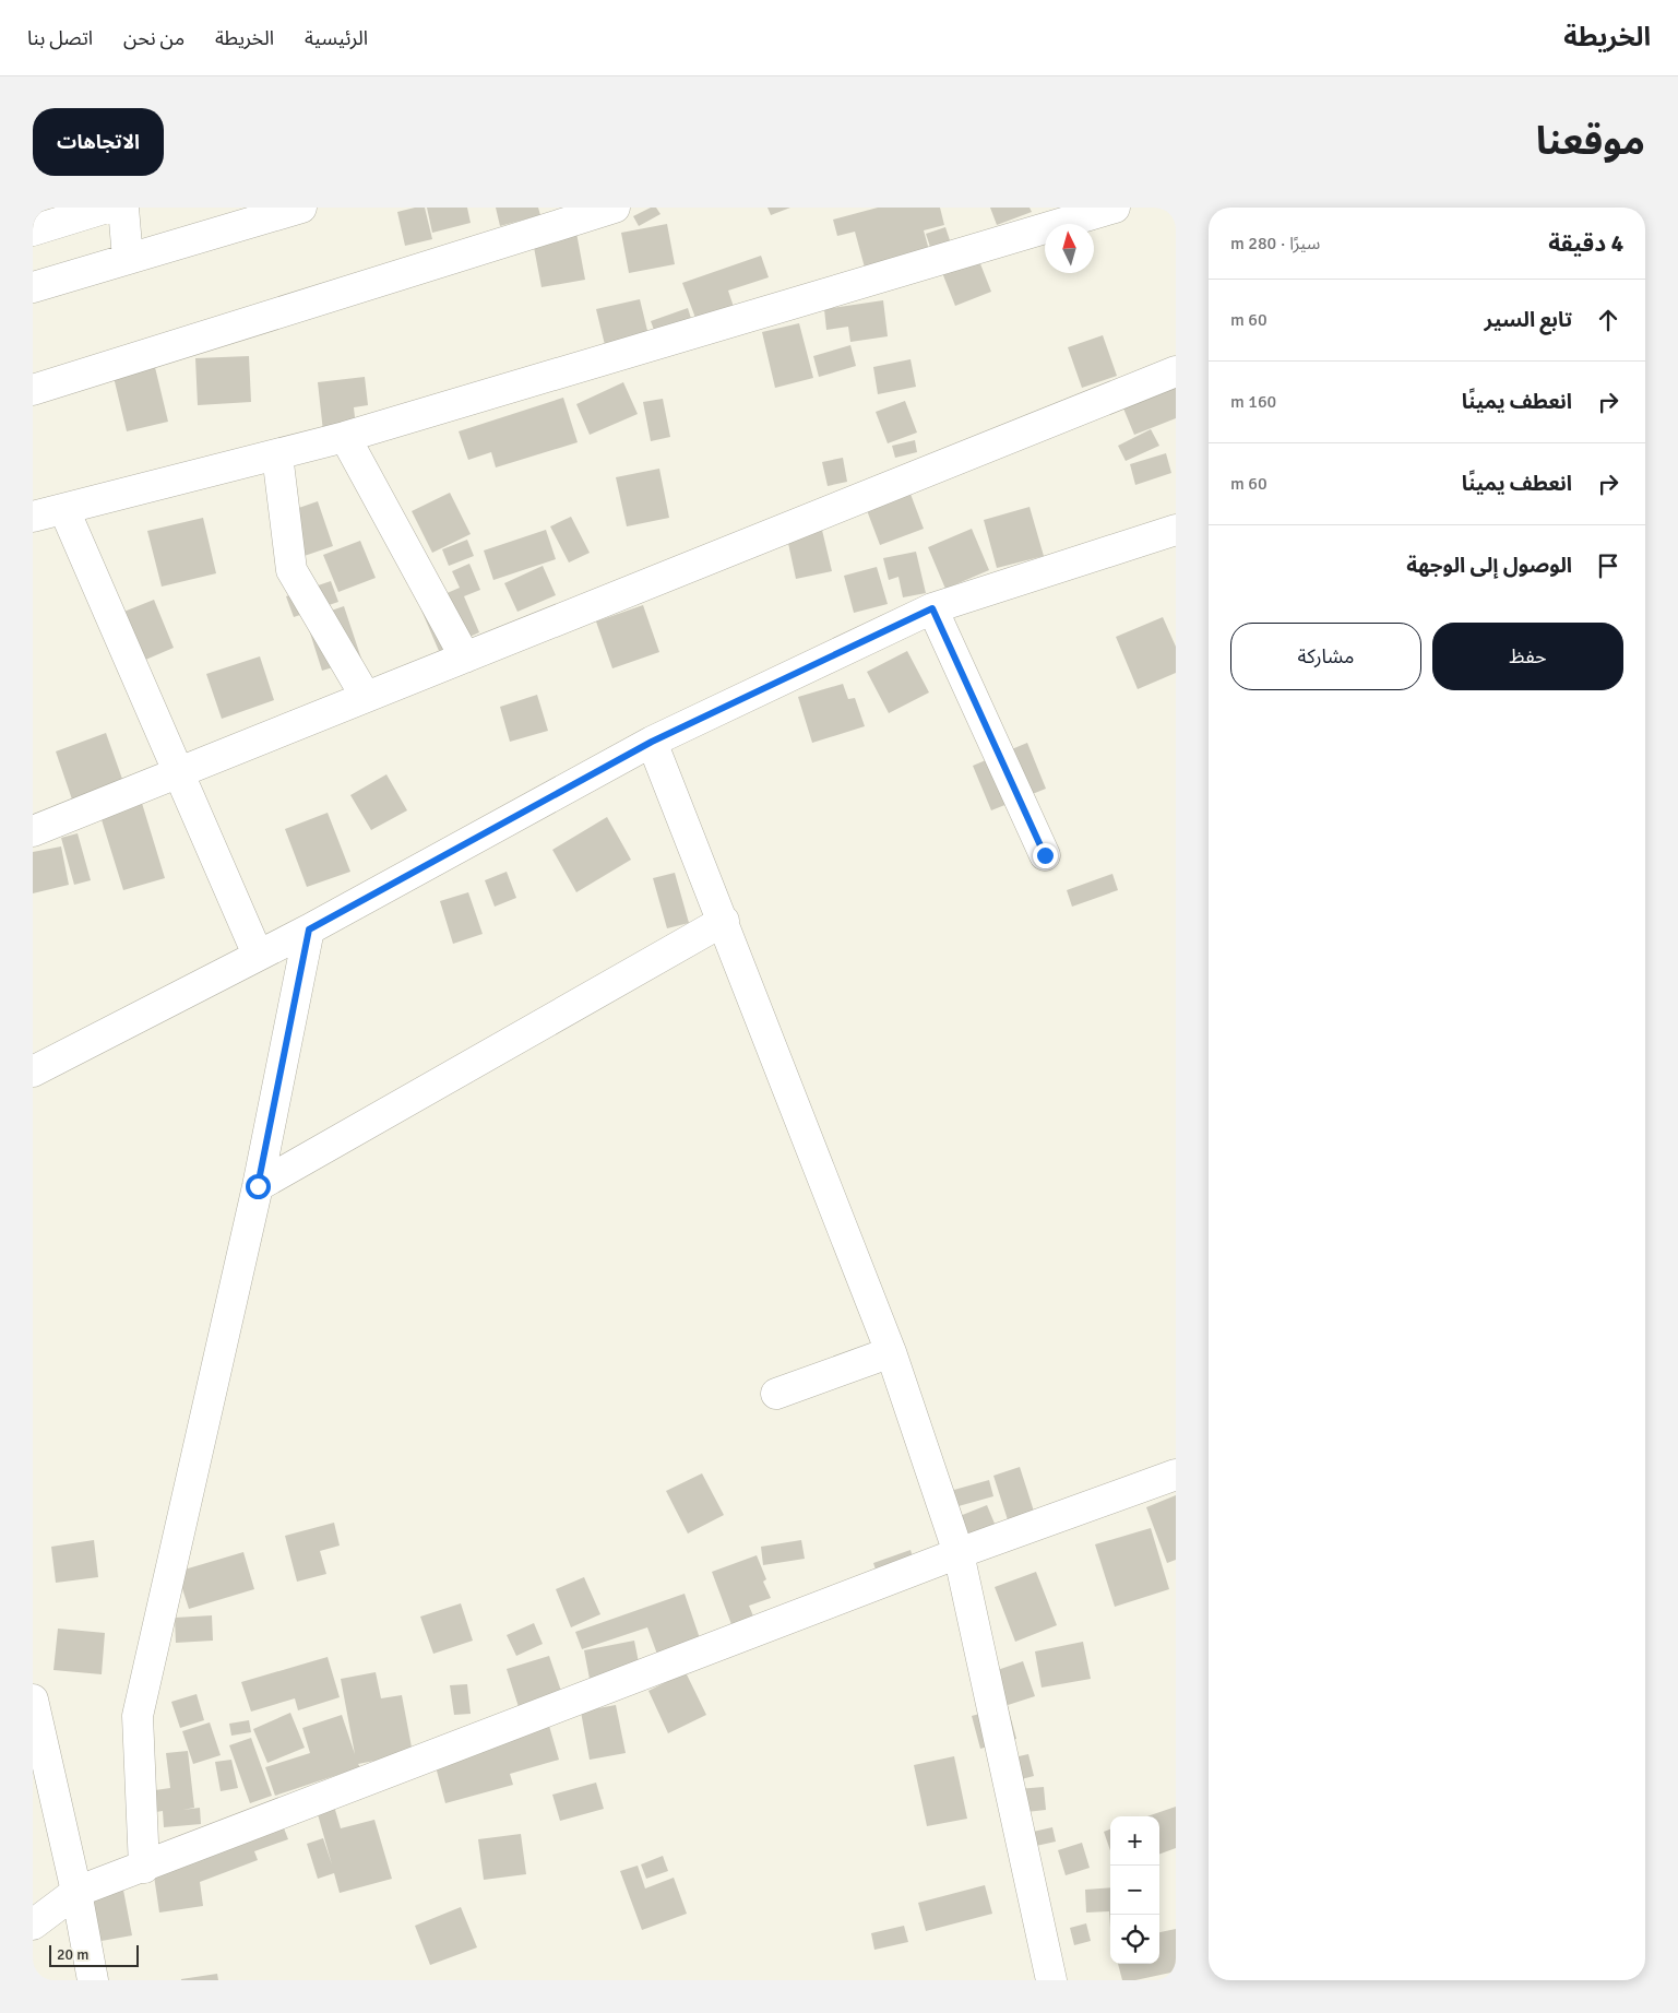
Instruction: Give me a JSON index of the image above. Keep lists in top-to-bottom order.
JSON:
{
  "scale_bar": "20 m",
  "north": "top",
  "page": {
    "header": "الخريطة",
    "nav": [
      "الرئيسية",
      "الخريطة",
      "من نحن",
      "اتصل بنا"
    ],
    "title": "موقعنا",
    "buttons": [
      "الاتجاهات",
      ["حفظ", "مشاركة"]
    ],
    "heading": ["4 دقيقة", "سيرًا · 280 m"],
    "list": [
      ["تابع السير", "60 m"],
      ["انعطف يمينًا", "160 m"],
      ["انعطف يمينًا", "60 m"],
      "الوصول إلى الوجهة"
    ],
    "map_buttons": ["+", "−"],
    "scale": "20 m"
  }
}
